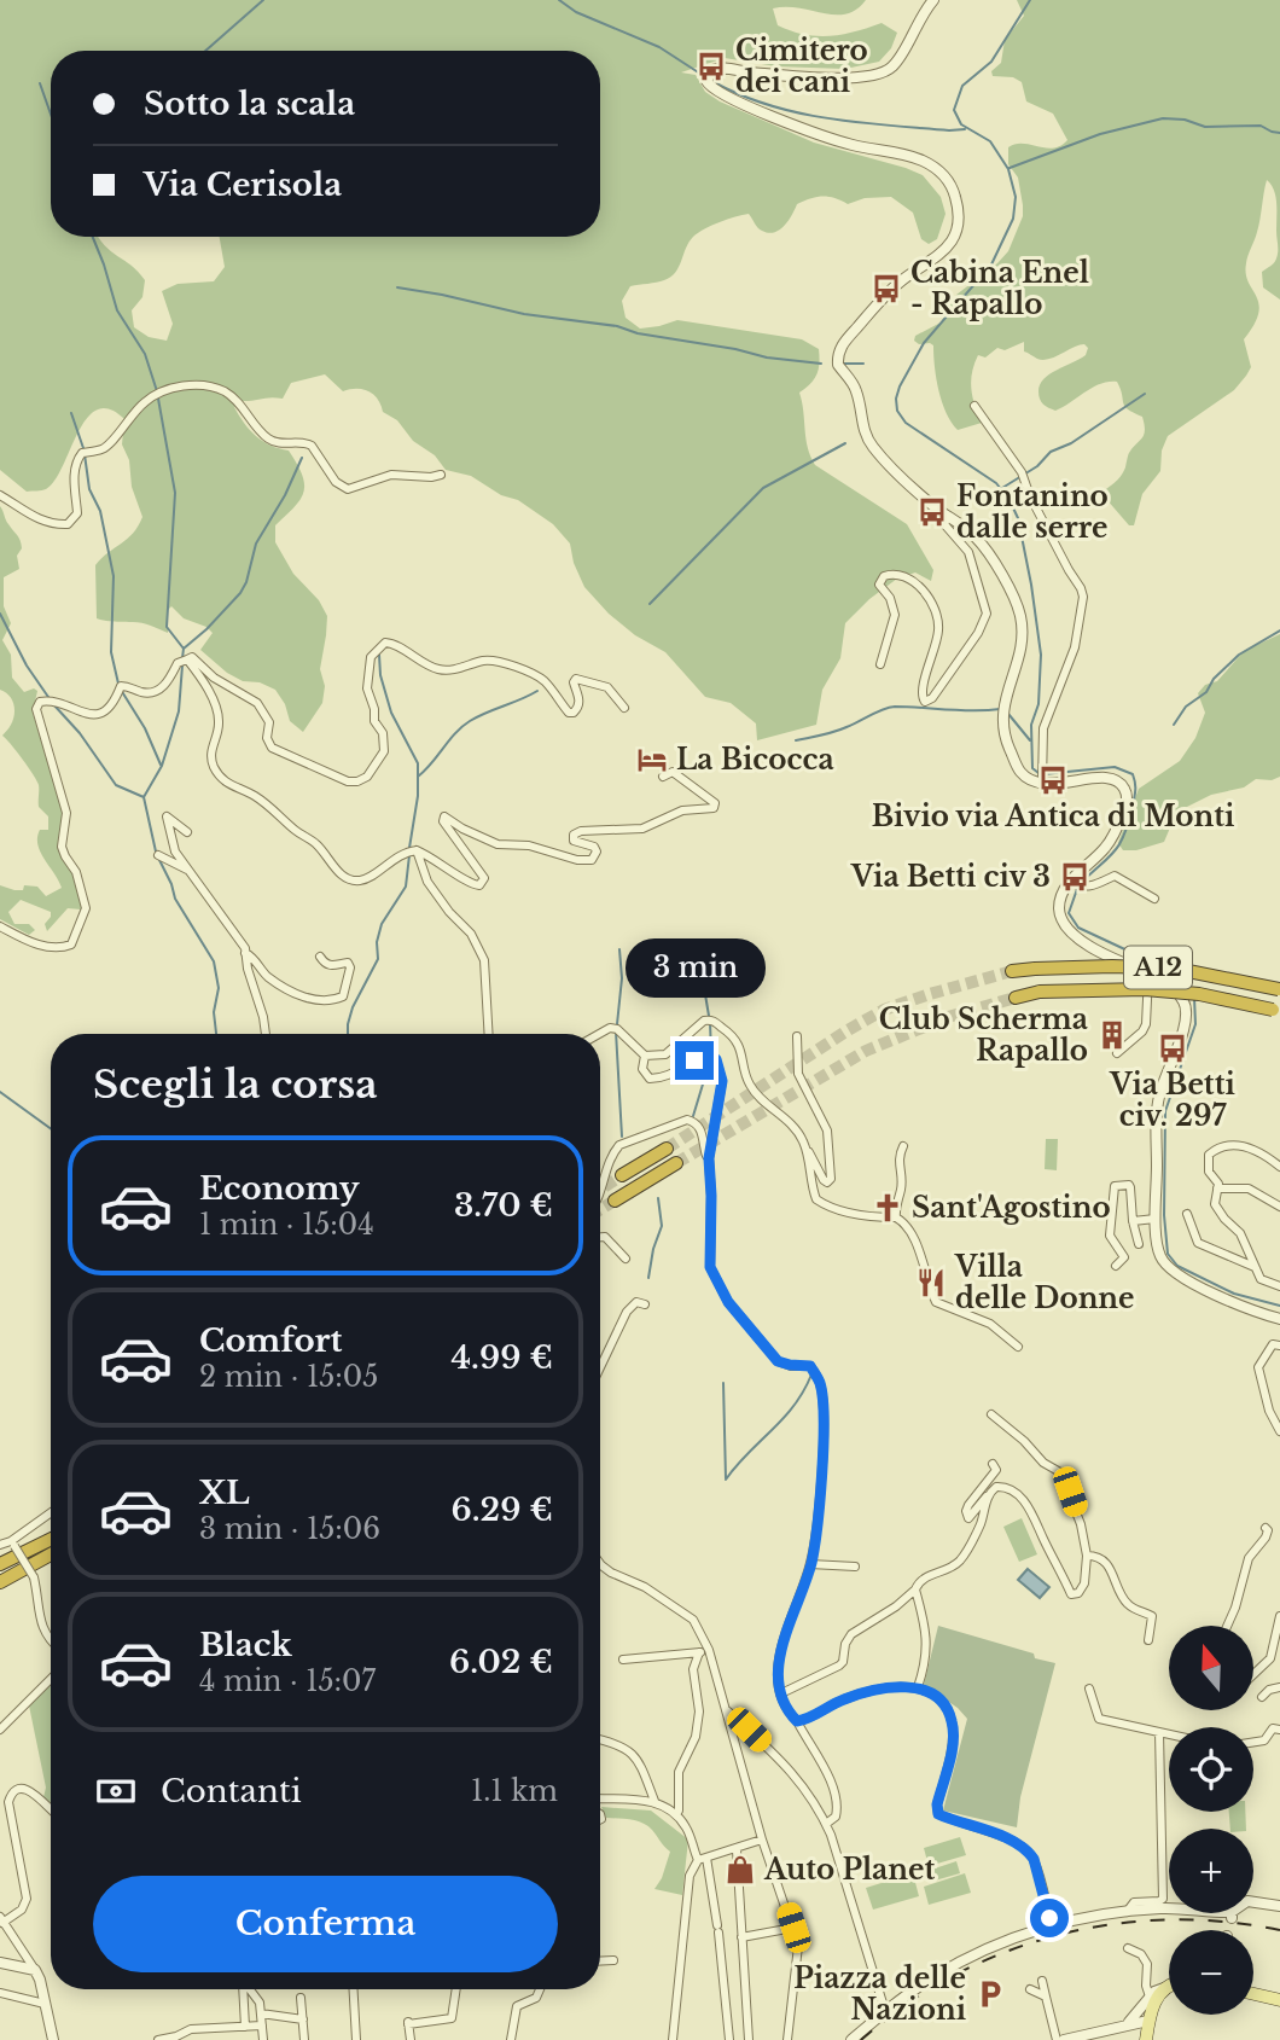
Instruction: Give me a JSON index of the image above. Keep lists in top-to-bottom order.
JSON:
{
  "streets": {
    "highway": ["A12"]
  },
  "places": {
    "bus stop": [
      "Cimitero dei cani",
      "Cabina Enel - Rapallo",
      "Fontanino dalle serre",
      "Bivio via Antica di Monti",
      "Via Betti civ 3",
      "Via Betti civ. 297"
    ],
    "hotel": ["La Bicocca"],
    "building": ["Club Scherma Rapallo"],
    "church": ["Sant'Agostino"],
    "restaurant": ["Villa delle Donne"],
    "shop": ["Auto Planet"],
    "parking": ["Piazza delle Nazioni"]
  },
  "north": "top",
  "page": {
    "banner": ["Sotto la scala", "Via Cerisola"],
    "bubble": "3 min",
    "heading": "Scegli la corsa",
    "list": [
      {
        "name": "Economy",
        "note": "1 min · 15:04",
        "value": "3.70 €"
      },
      {
        "name": "Comfort",
        "note": "2 min · 15:05",
        "value": "4.99 €"
      },
      {
        "name": "XL",
        "note": "3 min · 15:06",
        "value": "6.29 €"
      },
      {
        "name": "Black",
        "note": "4 min · 15:07",
        "value": "6.02 €"
      }
    ],
    "map_buttons": ["+", "−"],
    "pay": ["Contanti", "1.1 km"],
    "buttons": "Conferma"
  }
}
